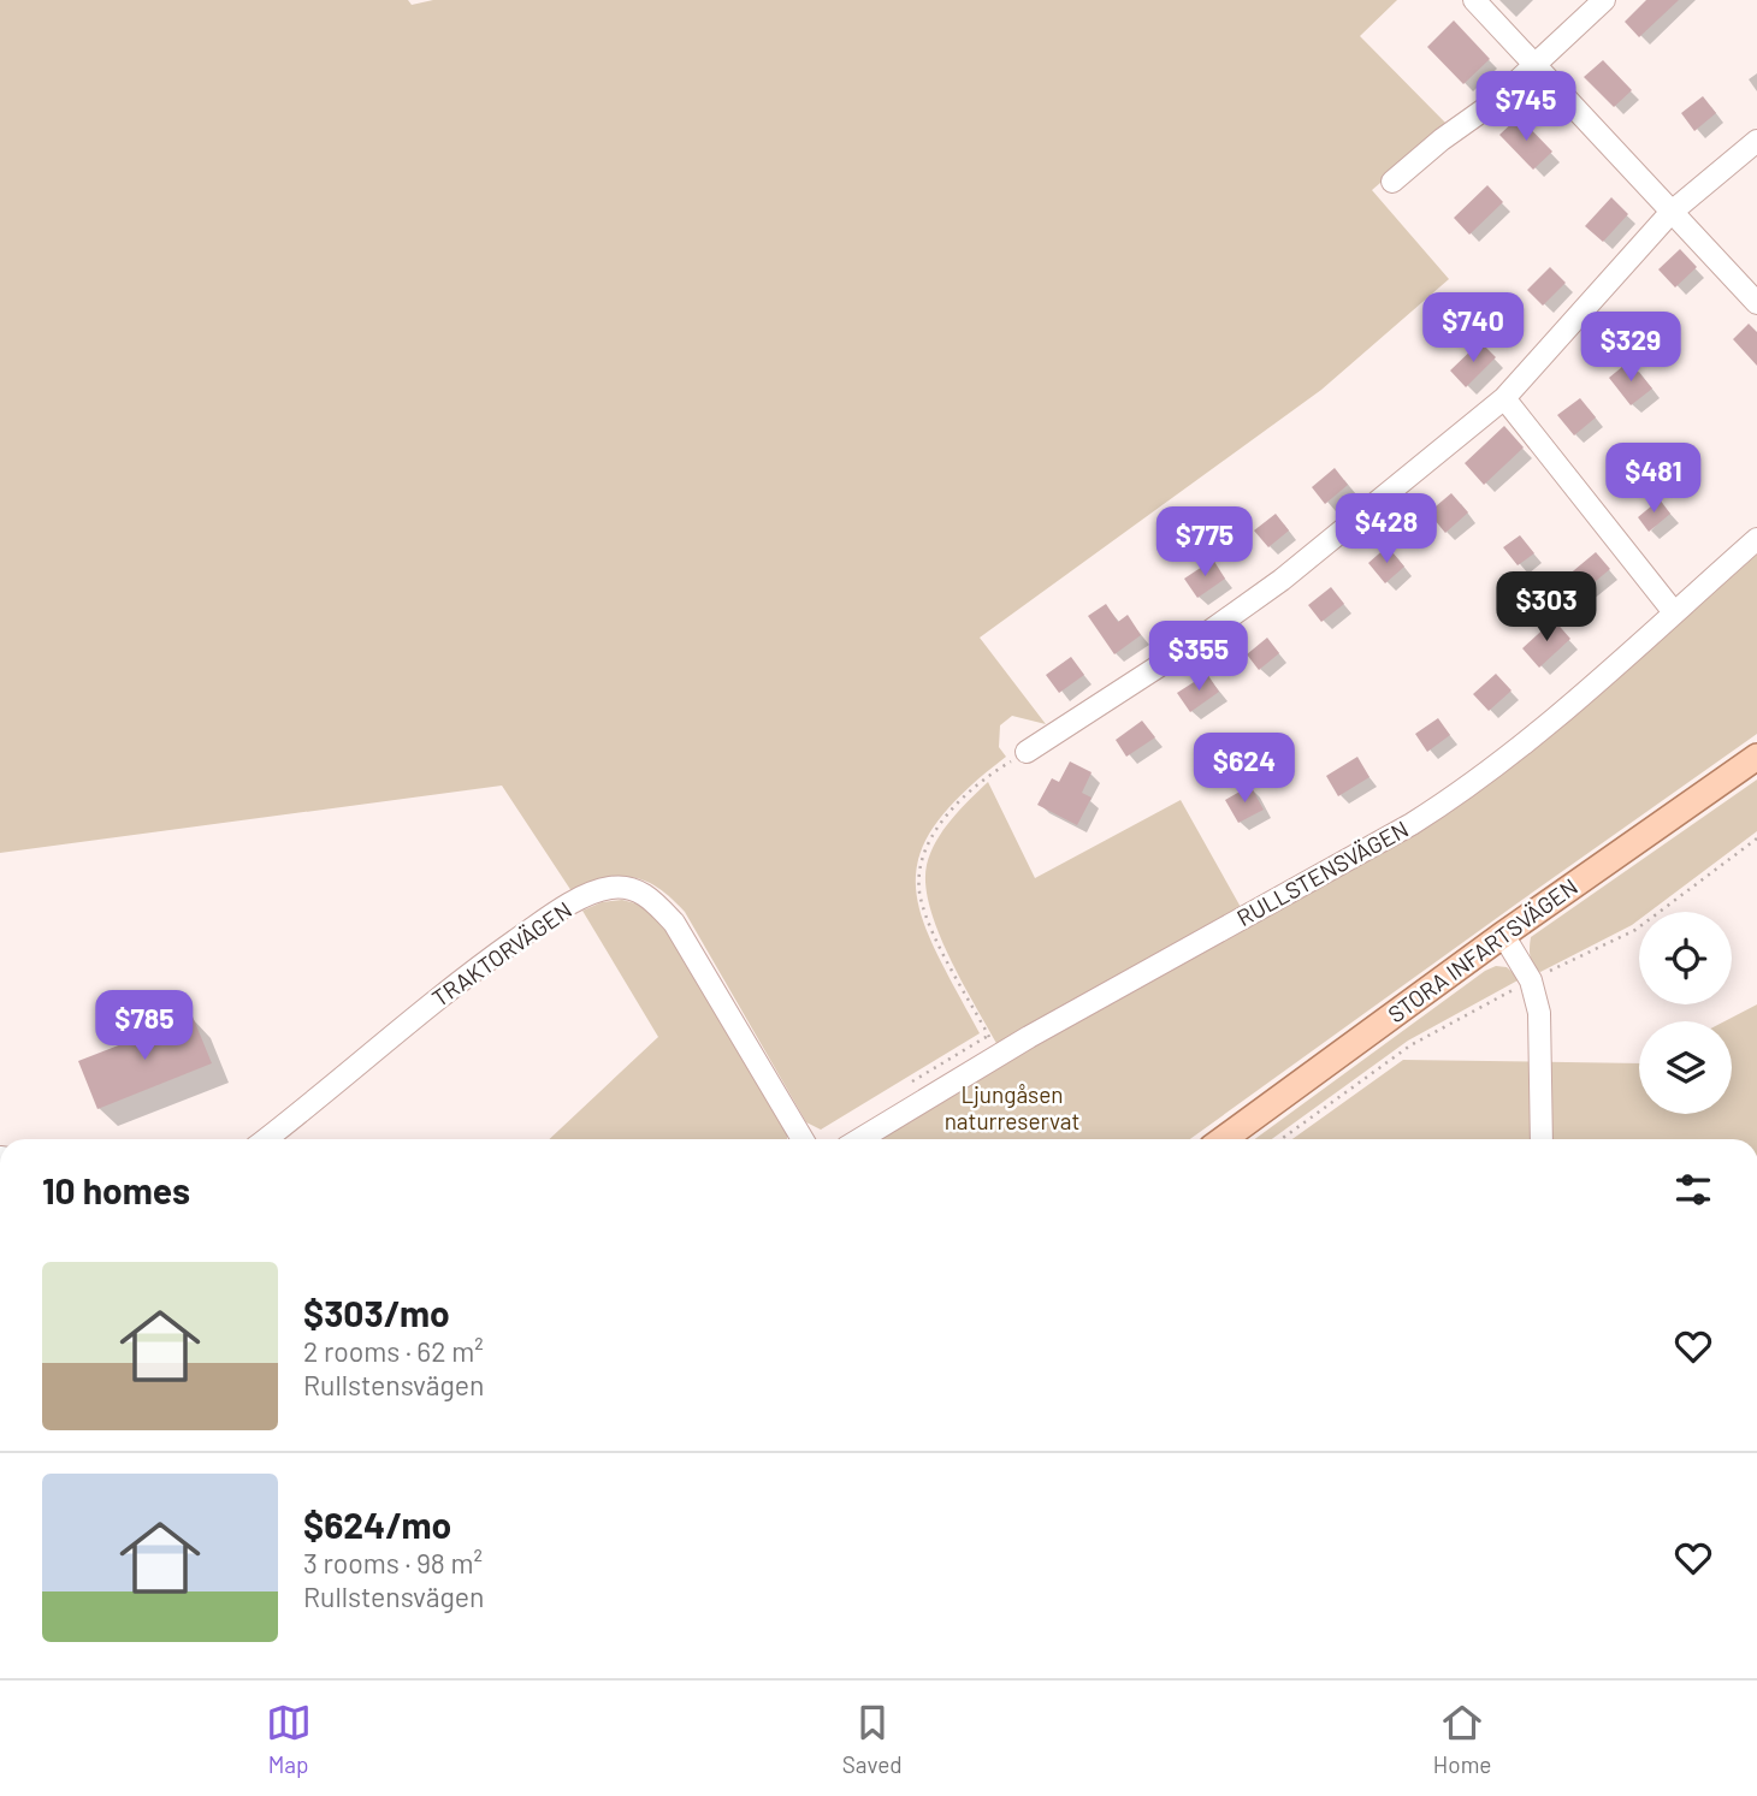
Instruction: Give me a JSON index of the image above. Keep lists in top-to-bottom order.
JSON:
{
  "streets": {
    "main road": ["STORA INFARTSVÄGEN"],
    "street": ["RULLSTENSVÄGEN", "TRAKTORVÄGEN"]
  },
  "parks": ["Ljungåsen naturreservat"],
  "page": {
    "price": [
      "$745",
      "$740",
      "$329",
      "$481",
      "$428",
      "$775",
      "$303",
      "$355",
      "$624",
      "$785"
    ],
    "heading": "10 homes",
    "list": [
      {
        "name": "$303/mo",
        "note": "2 rooms · 62 m² · Rullstensvägen"
      },
      {
        "name": "$624/mo",
        "note": "3 rooms · 98 m² · Rullstensvägen"
      }
    ],
    "tabs": ["Map", "Saved", "Home"]
  }
}
